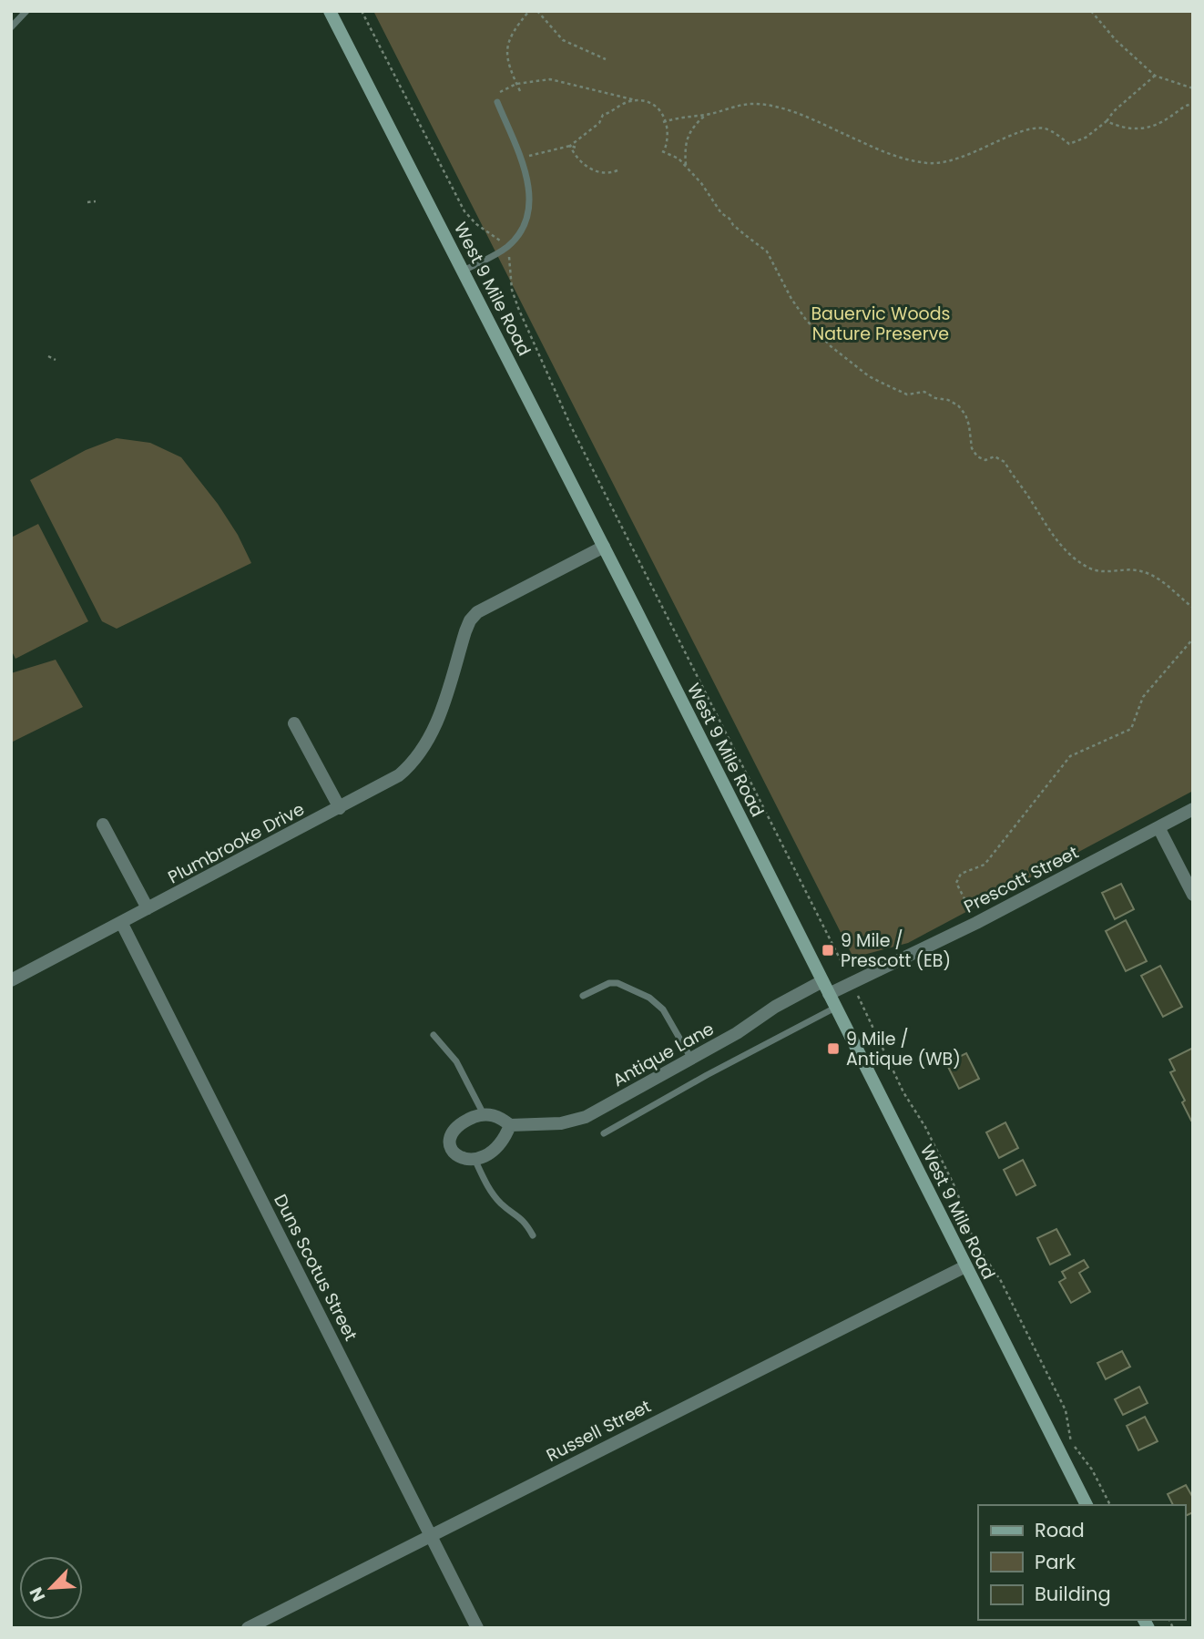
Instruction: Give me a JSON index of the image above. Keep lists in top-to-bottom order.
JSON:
{
  "streets": {
    "main road": ["West 9 Mile Road"],
    "street": [
      "Plumbrooke Drive",
      "Prescott Street",
      "Antique Lane",
      "Duns Scotus Street",
      "Russell Street"
    ]
  },
  "crossings": [
    ["West 9 Mile Road", "Plumbrooke Drive"],
    ["West 9 Mile Road", "Prescott Street"],
    ["West 9 Mile Road", "Antique Lane"],
    ["West 9 Mile Road", "Russell Street"],
    ["Plumbrooke Drive", "Duns Scotus Street"],
    ["Duns Scotus Street", "Russell Street"]
  ],
  "parks": ["Bauervic Woods Nature Preserve"],
  "places": {
    "transit": ["9 Mile / Prescott (EB)", "9 Mile / Antique (WB)"]
  },
  "legend": ["Road", "Park", "Building"],
  "north": "bottom left"
}
